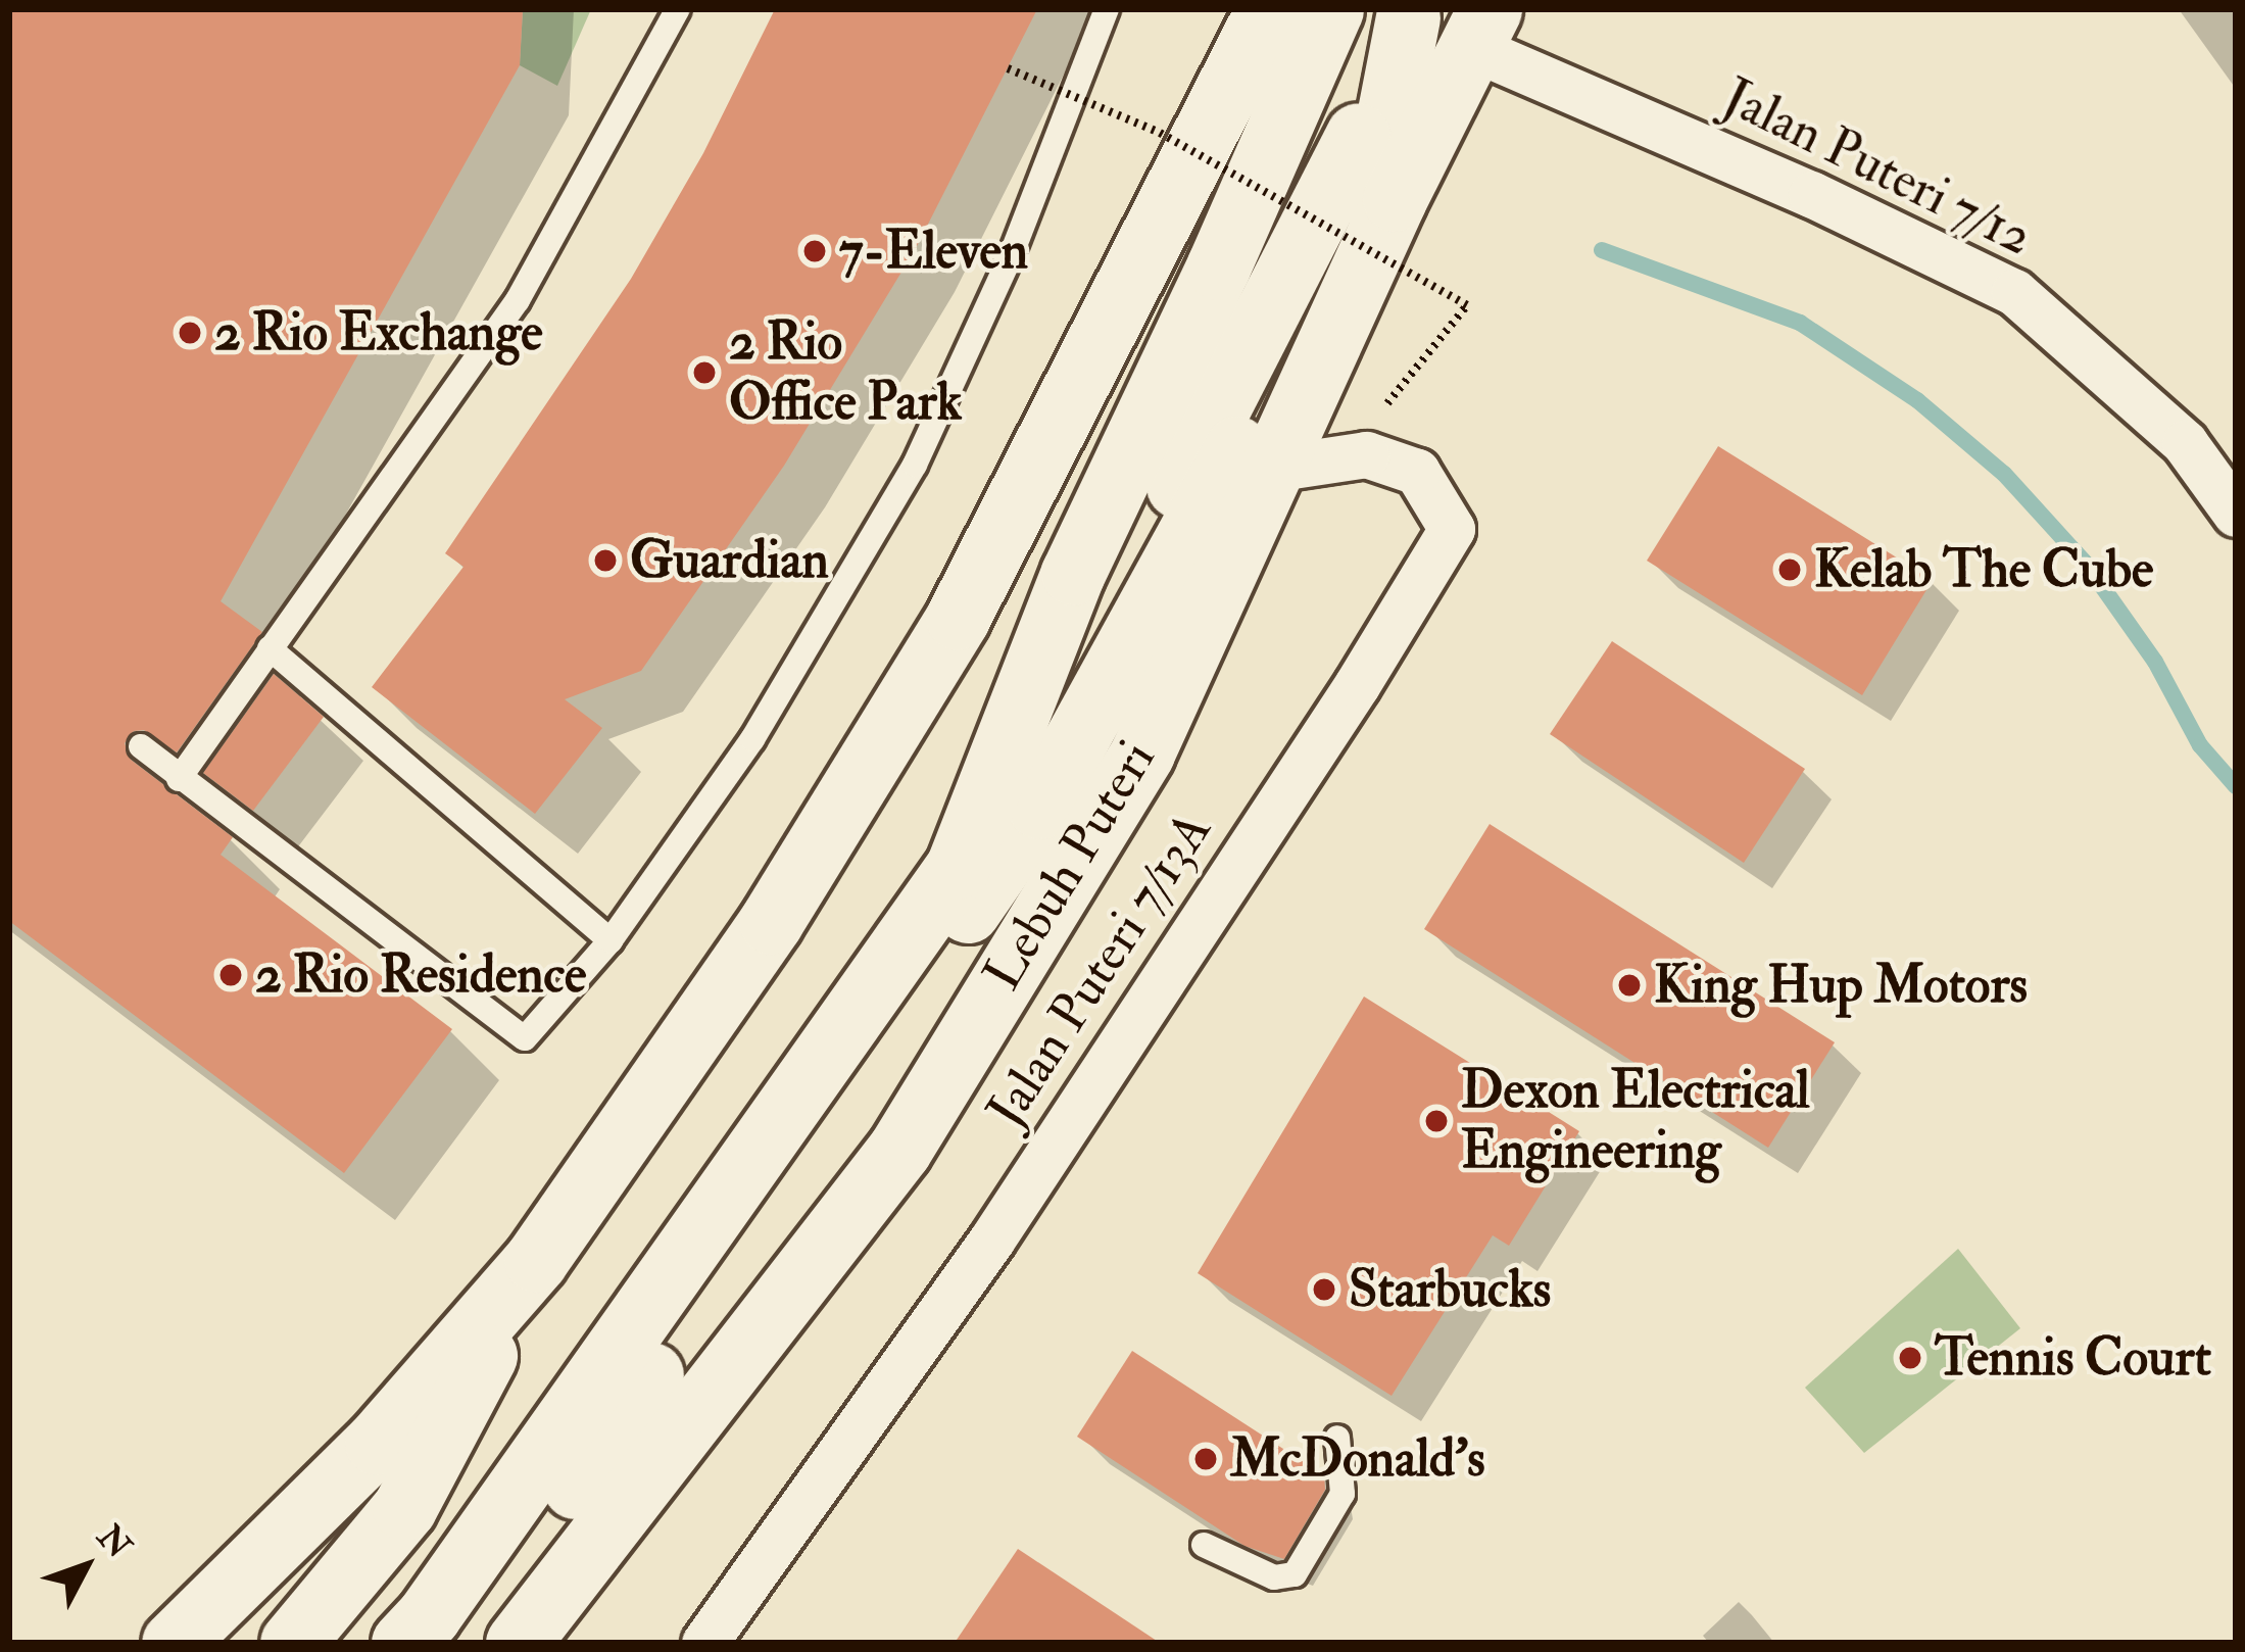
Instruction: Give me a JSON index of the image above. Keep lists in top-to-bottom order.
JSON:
{
  "streets": {
    "main road": ["Lebuh Puteri"],
    "street": ["Jalan Puteri 7/12", "Jalan Puteri 7/13A"]
  },
  "crossings": [
    ["Jalan Puteri 7/12", "Lebuh Puteri"],
    ["Lebuh Puteri", "Jalan Puteri 7/13A"]
  ],
  "places": [
    "7-Eleven",
    "2 Rio Exchange",
    "2 Rio Office Park",
    "Guardian",
    "Kelab The Cube",
    "2 Rio Residence",
    "King Hup Motors",
    "Dexon Electrical Engineering",
    "Starbucks",
    "Tennis Court",
    "McDonald's"
  ],
  "north": "top right"
}
